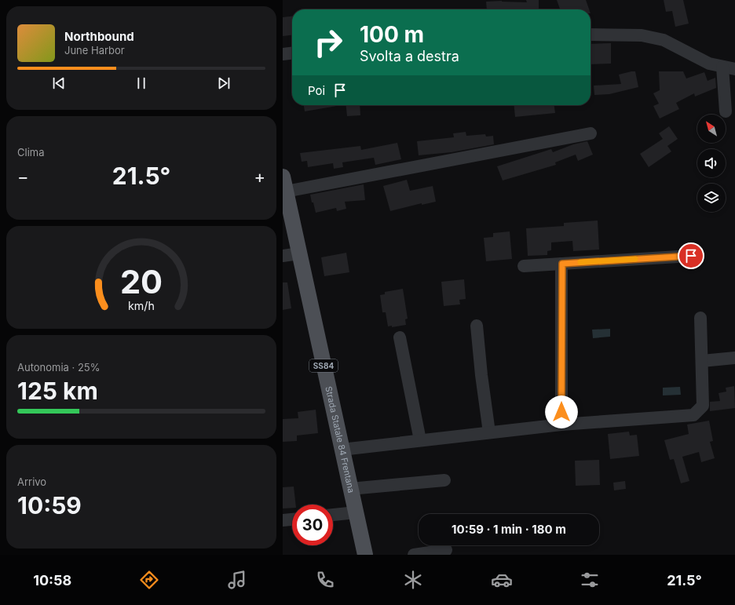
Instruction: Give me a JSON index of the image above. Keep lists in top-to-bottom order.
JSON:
{
  "streets": {
    "main road": ["SS84", "Strada Statale 84 Frentana"]
  },
  "north": "top left",
  "page": {
    "turn": ["100 m", "Svolta a destra"],
    "song": ["Northbound", "June Harbor"],
    "then": "Poi",
    "tile": [
      "Clima",
      ["Autonomia · 25%", "125 km"],
      ["Arrivo", "10:59"]
    ],
    "heat": ["−", "21.5°", "+"],
    "limit": "30",
    "trip": "10:59 · 1 min · 180 m",
    "tabs": ["10:58", "21.5°"],
    "gauge": ["20", "km/h"]
  }
}
